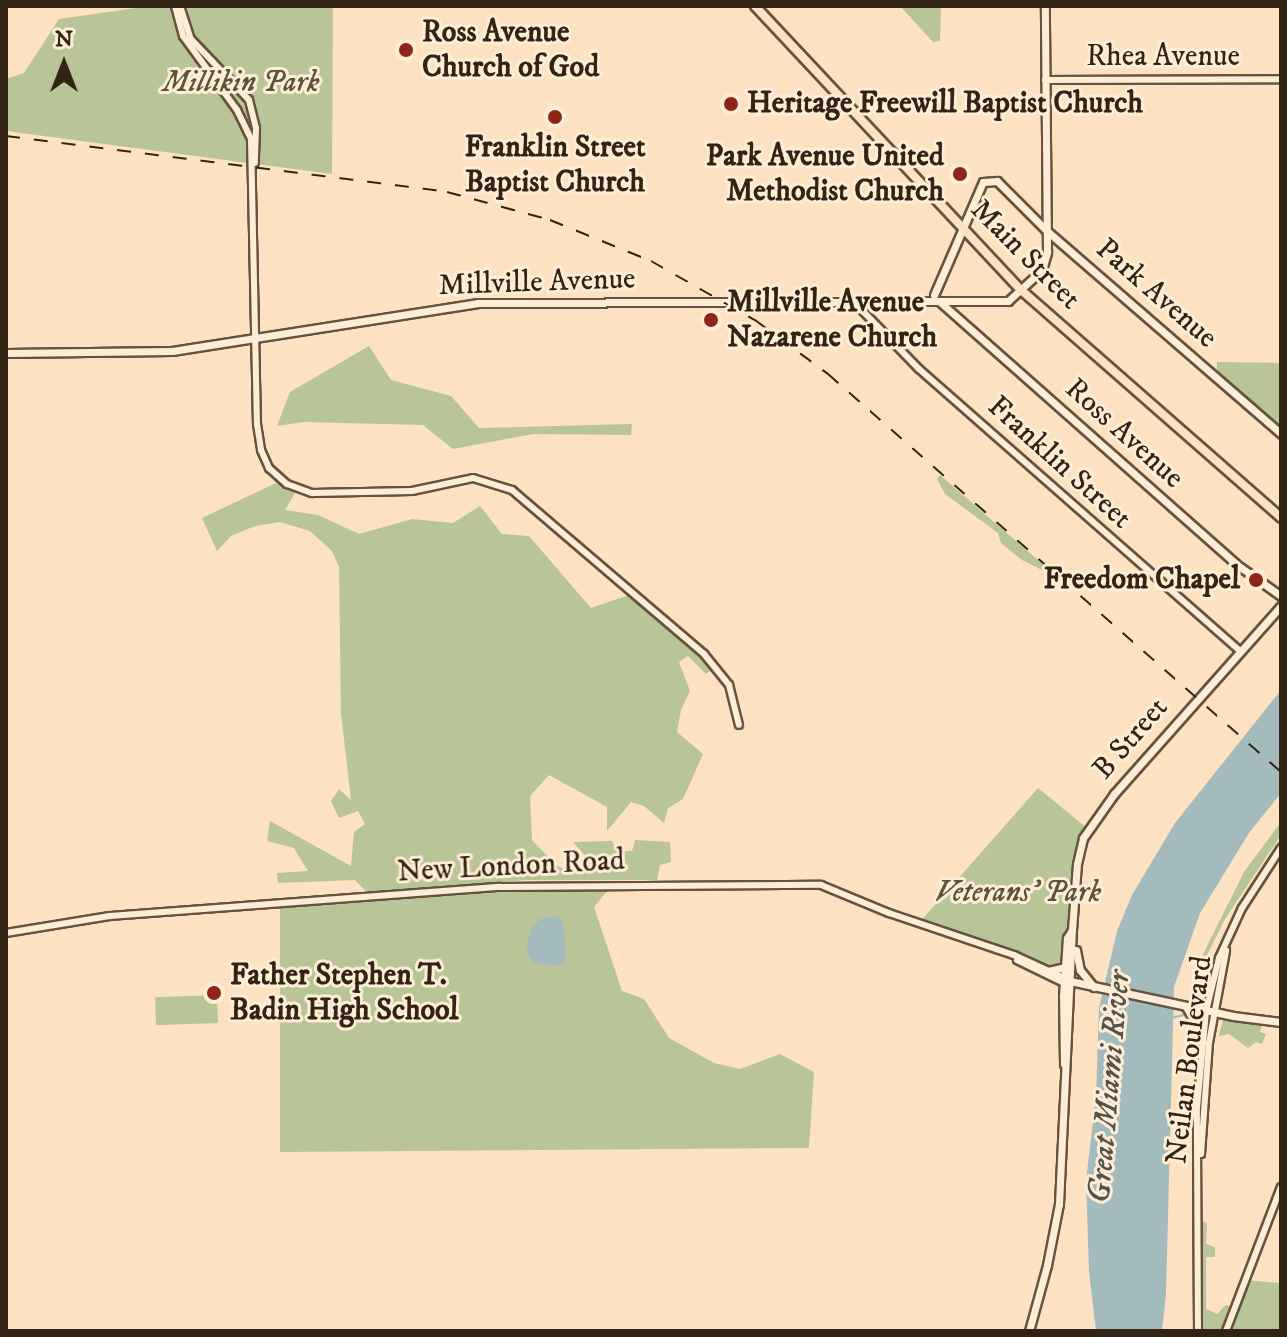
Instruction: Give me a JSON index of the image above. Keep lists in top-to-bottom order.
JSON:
{
  "streets": {
    "main road": [
      "Main Street",
      "Millville Avenue",
      "Park Avenue",
      "Ross Avenue",
      "B Street"
    ],
    "street": [
      "Rhea Avenue",
      "Franklin Street",
      "New London Road",
      "Neilan Boulevard"
    ]
  },
  "crossings": [
    ["Main Street", "Millville Avenue"],
    ["Main Street", "Park Avenue"],
    ["Millville Avenue", "Ross Avenue"],
    ["Millville Avenue", "Franklin Street"],
    ["Franklin Street", "B Street"],
    ["B Street", "New London Road"]
  ],
  "water": ["Great Miami River"],
  "parks": ["Millikin Park", "Veterans’ Park"],
  "places": [
    "Ross Avenue Church of God",
    "Heritage Freewill Baptist Church",
    "Franklin Street Baptist Church",
    "Park Avenue United Methodist Church",
    "Millville Avenue Nazarene Church",
    "Freedom Chapel",
    "Father Stephen T. Badin High School"
  ],
  "north": "top"
}
